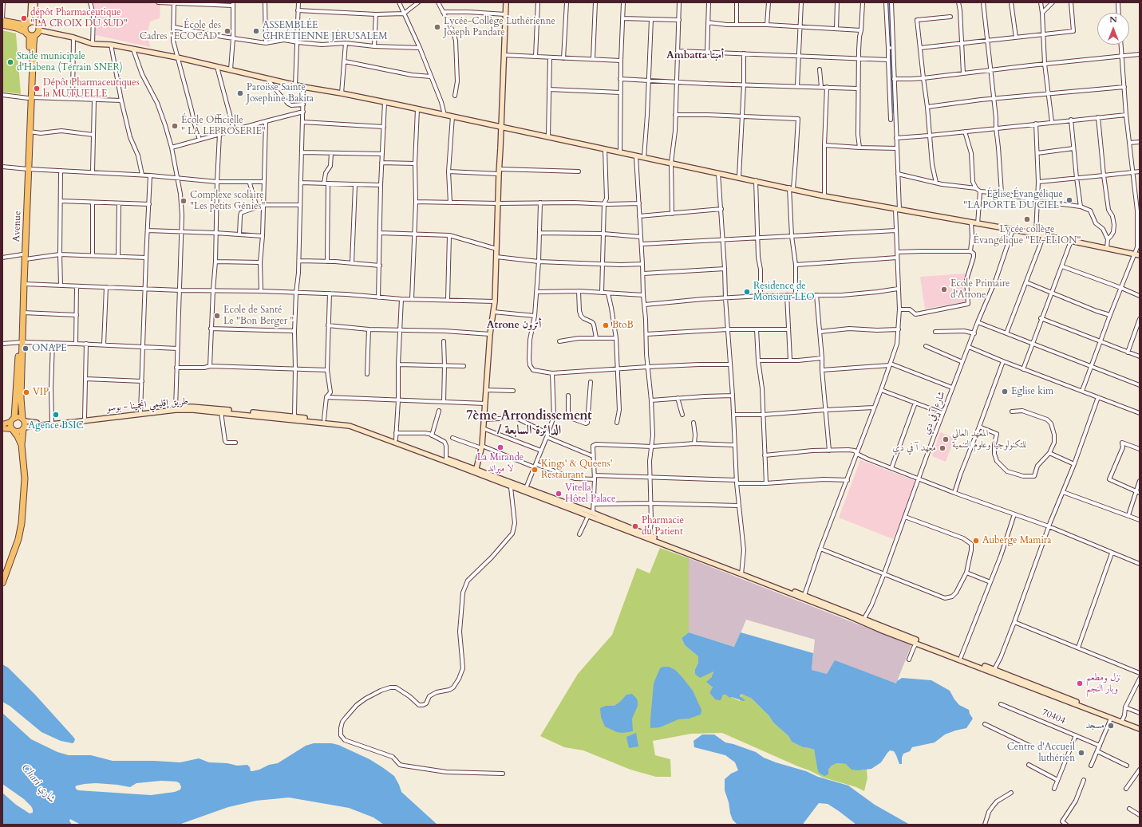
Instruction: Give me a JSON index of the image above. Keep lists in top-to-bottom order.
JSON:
{
  "streets": {
    "main road": ["طريق إقليمي انجمينا - بوسو"],
    "street": ["شارع آ في دي", "70404"]
  },
  "districts": ["Ambatta أمبتا", "Atrone أترون", "7ème Arrondissement / الدائرة السابعة"],
  "water": ["Chari شاري"],
  "places": [
    "dépôt Pharmaceutique \"LA CROIX DU SUD\"",
    "Lycée-Collège Luthérienne Joseph Pandare",
    "École des Cadres \"ECOCAD\"",
    "ASSEMBLÉE CHRÉTIENNE JÉRUSALEM",
    "Stade municipale d'Habena (Terrain SNER)",
    "Dépôt Pharmaceutiques la MUTUELLE",
    "Paroisse Sainte Josephine Bakita",
    "École Officielle \" LA LEPROSERIE\"",
    "Église Évangélique \"LA PORTE DU CIEL\"",
    "Complexe scolaire \"Les petits Génies\"",
    "Lycée collège Évangélique \"EL-ELION\"",
    "Ecole Primaire d'Atrone",
    "Residence de Monsieur LEO",
    "Ecole de Santé Le \"Bon Berger \"",
    "BtoB",
    "ONAPE",
    "Eglise kim",
    "VIP",
    "Agence BSIC",
    "المعهد العالي للتكنولوجيا وعلوم التنمية",
    "La Mirande لا ميراند",
    "معهد آ في دي",
    "Kings' & Queens' Restaurant",
    "Vitella Hôtel Palace",
    "Pharmacie du Patient",
    "Auberge Mamira",
    "نزل ومطعم وبار النجم",
    "مسجد",
    "Centre d'Accueil luthérien"
  ],
  "north": "top"
}
